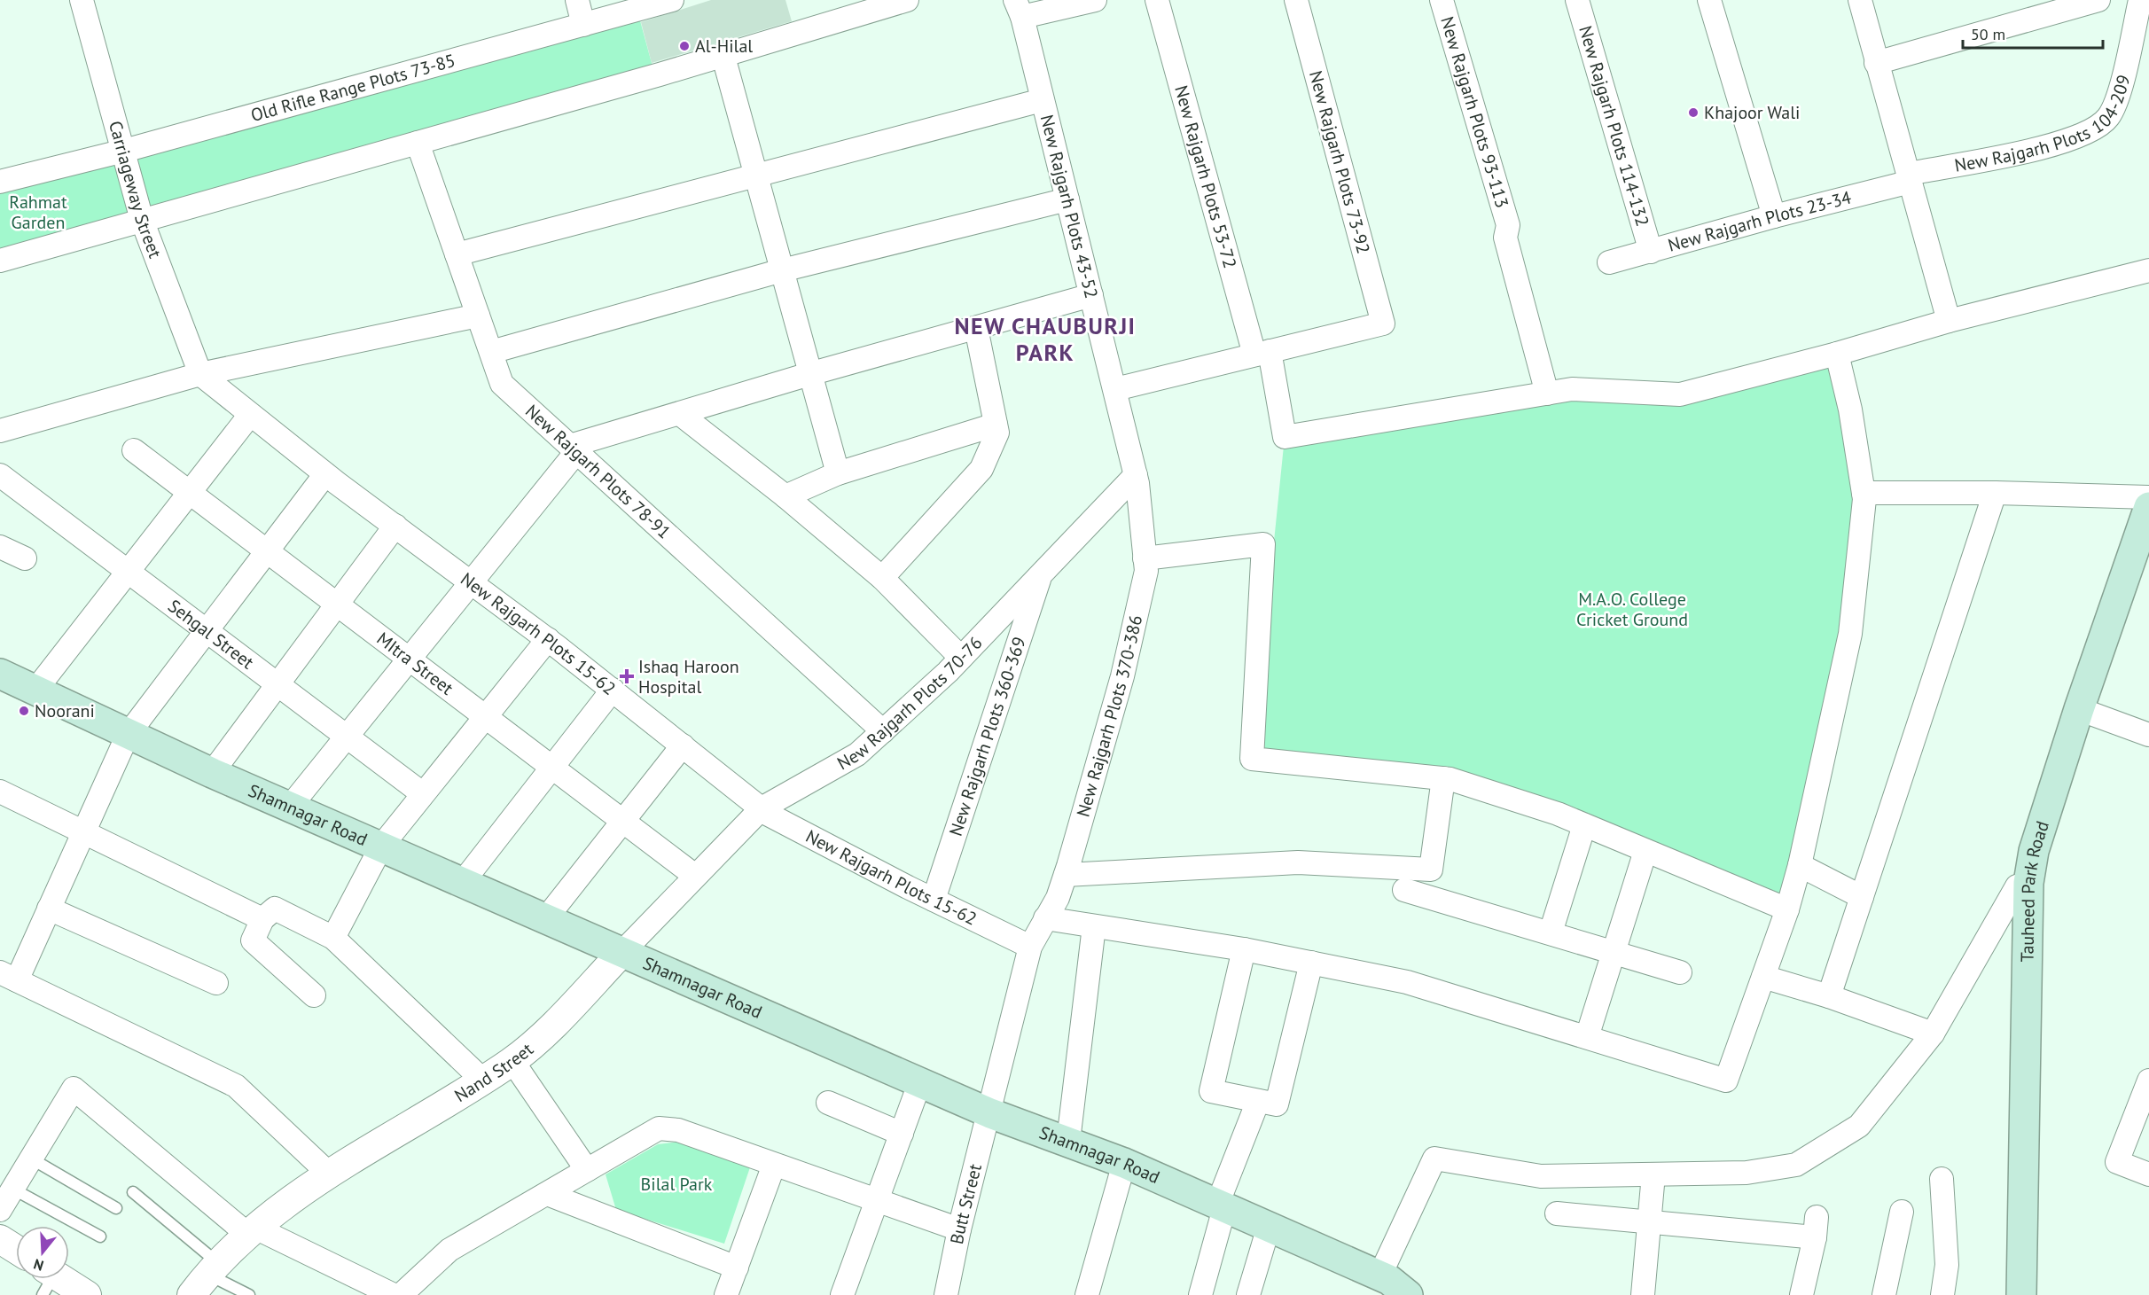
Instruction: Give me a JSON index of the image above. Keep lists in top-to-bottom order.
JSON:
{
  "streets": {
    "main road": ["Shamnagar Road", "Tauheed Park Road"],
    "street": [
      "Old Rifle Range Plots 73-85",
      "New Rajgarh Plots 93-113",
      "New Rajgarh Plots 104-209",
      "New Rajgarh Plots 114-132",
      "New Rajgarh Plots 73-92",
      "New Rajgarh Plots 53-72",
      "Carriageway Street",
      "New Rajgarh Plots 43-52",
      "New Rajgarh Plots 23-34",
      "New Rajgarh Plots 78-91",
      "New Rajgarh Plots 15-62",
      "Sehgal Street",
      "MItra Street",
      "New Rajgarh Plots 70-76",
      "New Rajgarh Plots 370-386",
      "New Rajgarh Plots 360-369",
      "Nand Street",
      "Butt Street"
    ]
  },
  "crossings": [
    ["Old Rifle Range Plots 73-85", "Carriageway Street"],
    ["New Rajgarh Plots 93-113", "New Rajgarh Plots 53-72"],
    ["New Rajgarh Plots 104-209", "New Rajgarh Plots 23-34"],
    ["New Rajgarh Plots 114-132", "New Rajgarh Plots 23-34"],
    ["New Rajgarh Plots 73-92", "New Rajgarh Plots 53-72"],
    ["Carriageway Street", "New Rajgarh Plots 15-62"],
    ["New Rajgarh Plots 43-52", "New Rajgarh Plots 70-76"],
    ["New Rajgarh Plots 43-52", "New Rajgarh Plots 370-386"],
    ["New Rajgarh Plots 78-91", "New Rajgarh Plots 70-76"],
    ["New Rajgarh Plots 15-62", "New Rajgarh Plots 70-76"],
    ["New Rajgarh Plots 15-62", "New Rajgarh Plots 370-386"],
    ["New Rajgarh Plots 15-62", "New Rajgarh Plots 360-369"],
    ["New Rajgarh Plots 15-62", "Nand Street"],
    ["New Rajgarh Plots 15-62", "Butt Street"],
    ["MItra Street", "Nand Street"],
    ["New Rajgarh Plots 70-76", "New Rajgarh Plots 370-386"],
    ["New Rajgarh Plots 70-76", "New Rajgarh Plots 360-369"],
    ["New Rajgarh Plots 70-76", "Nand Street"],
    ["New Rajgarh Plots 370-386", "Butt Street"],
    ["Shamnagar Road", "Nand Street"],
    ["Shamnagar Road", "Butt Street"]
  ],
  "districts": ["NEW CHAUBURJI PARK"],
  "parks": ["Rahmat Garden", "M.A.O. College Cricket Ground", "Bilal Park"],
  "places": {
    "other": ["Al-Hilal", "Khajoor Wali", "Noorani"],
    "health": ["Ishaq Haroon Hospital"]
  },
  "scale_bar": "50 m",
  "north": "bottom"
}
